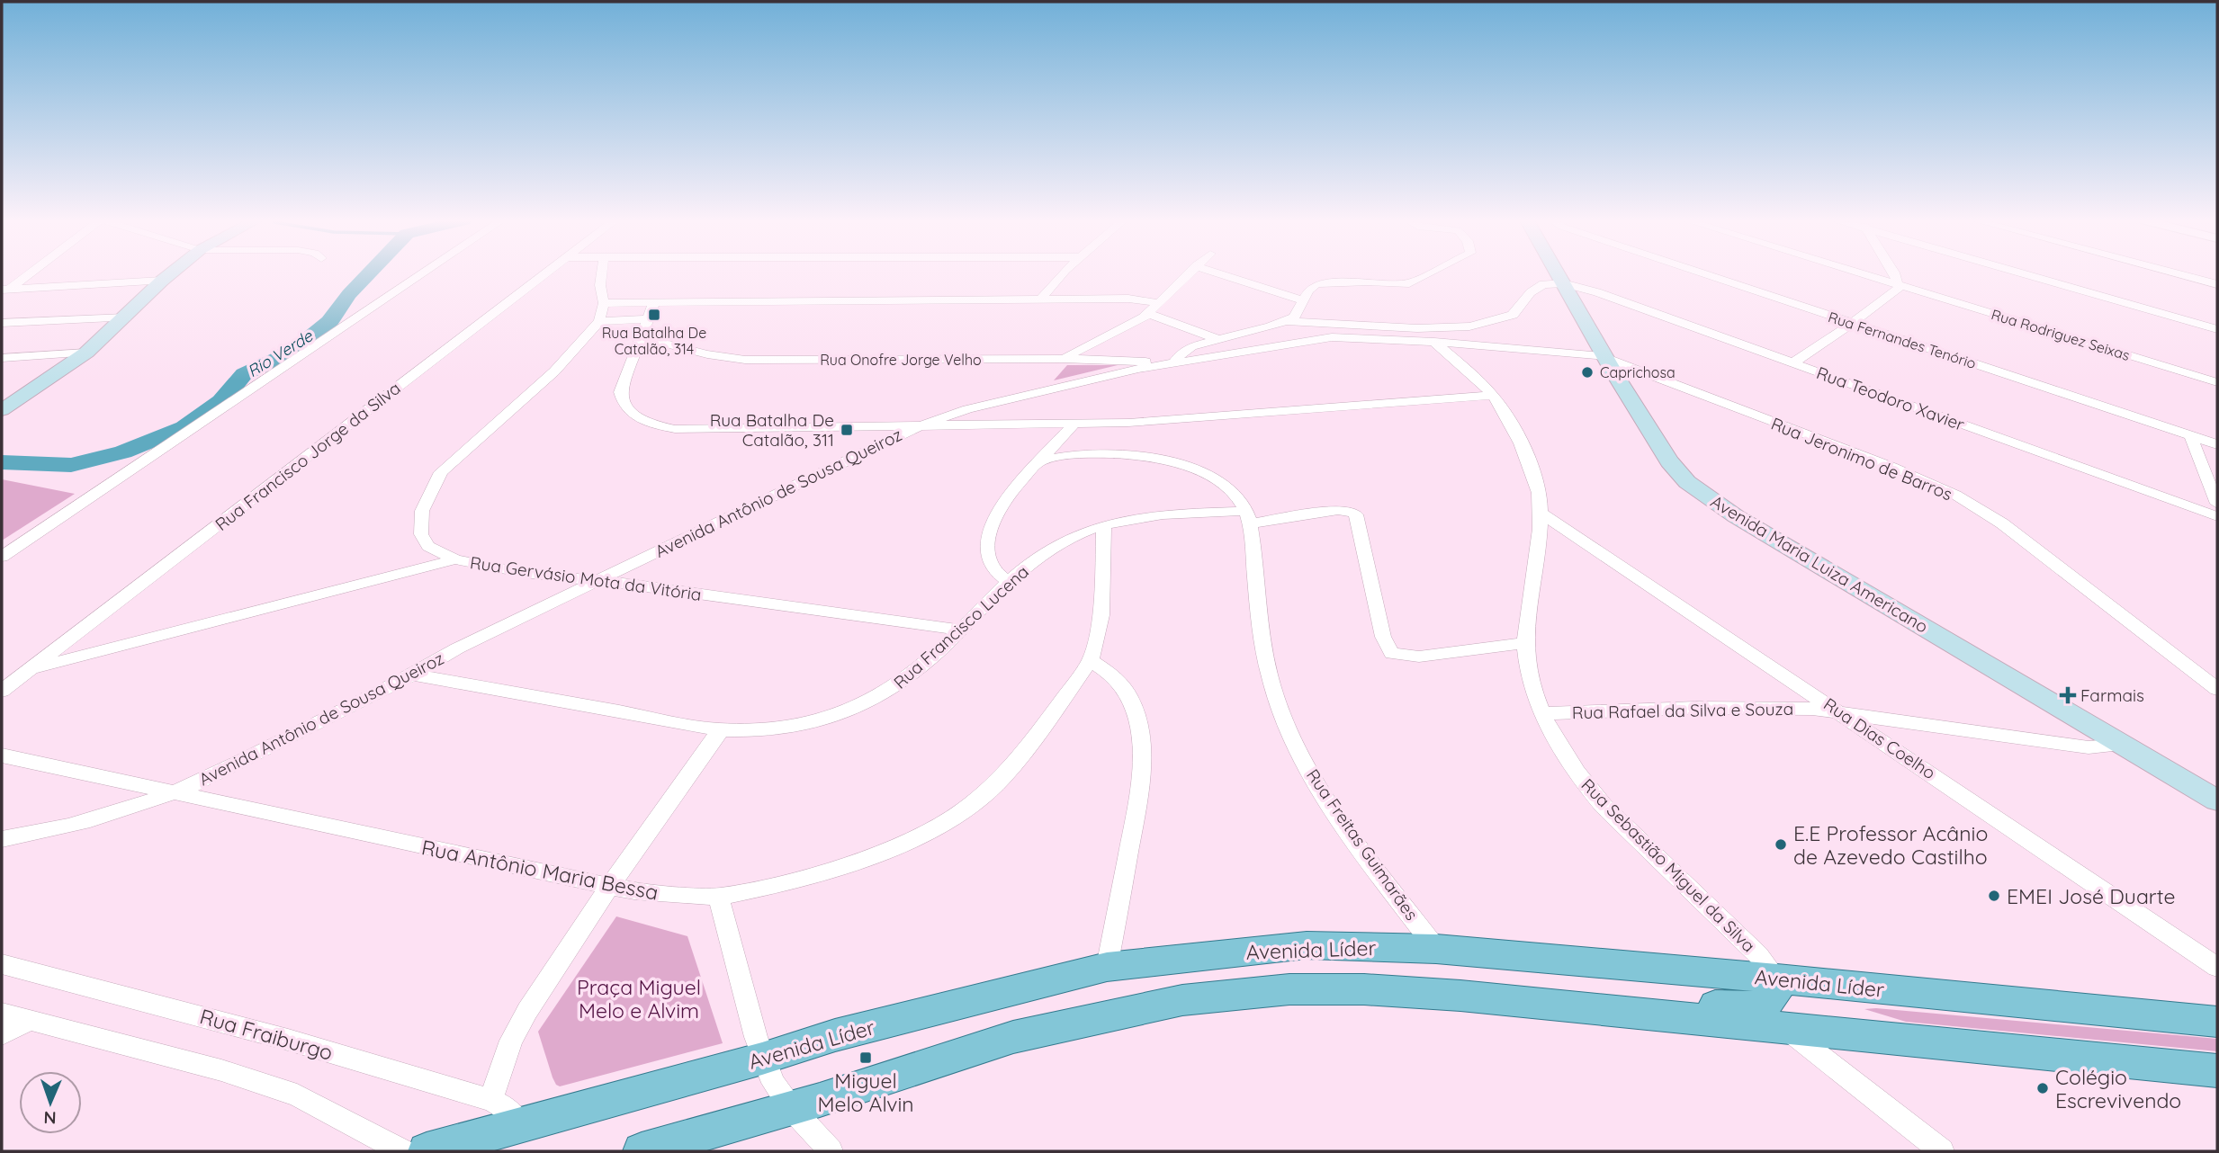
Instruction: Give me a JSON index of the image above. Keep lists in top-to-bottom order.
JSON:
{
  "streets": {
    "main road": ["Avenida Maria Luiza Americano", "Avenida Líder"],
    "street": [
      "Rua Rodriguez Seixas",
      "Rua Fernandes Tenório",
      "Rua Onofre Jorge Velho",
      "Rua Teodoro Xavier",
      "Rua Francisco Jorge da Silva",
      "Rua Jeronimo de Barros",
      "Avenida Antônio de Sousa Queiroz",
      "Rua Gervásio Mota da Vitória",
      "Rua Francisco Lucena",
      "Rua Rafael da Silva e Souza",
      "Rua Dias Coelho",
      "Rua Freitas Guimarães",
      "Rua Sebastião Miguel da Silva",
      "Rua Antônio Maria Bessa",
      "Rua Fraiburgo"
    ]
  },
  "crossings": [
    ["Rua Onofre Jorge Velho", "Avenida Antônio de Sousa Queiroz"],
    ["Rua Teodoro Xavier", "Avenida Maria Luiza Americano"],
    ["Rua Jeronimo de Barros", "Avenida Antônio de Sousa Queiroz"],
    ["Rua Jeronimo de Barros", "Avenida Maria Luiza Americano"],
    ["Avenida Antônio de Sousa Queiroz", "Avenida Maria Luiza Americano"],
    ["Avenida Antônio de Sousa Queiroz", "Rua Gervásio Mota da Vitória"],
    ["Avenida Antônio de Sousa Queiroz", "Rua Francisco Lucena"],
    ["Avenida Antônio de Sousa Queiroz", "Rua Sebastião Miguel da Silva"],
    ["Avenida Antônio de Sousa Queiroz", "Rua Antônio Maria Bessa"],
    ["Avenida Maria Luiza Americano", "Rua Rafael da Silva e Souza"],
    ["Rua Gervásio Mota da Vitória", "Rua Francisco Lucena"],
    ["Rua Francisco Lucena", "Rua Freitas Guimarães"],
    ["Rua Francisco Lucena", "Rua Sebastião Miguel da Silva"],
    ["Rua Francisco Lucena", "Rua Antônio Maria Bessa"],
    ["Rua Rafael da Silva e Souza", "Rua Dias Coelho"],
    ["Rua Rafael da Silva e Souza", "Rua Sebastião Miguel da Silva"],
    ["Rua Dias Coelho", "Rua Sebastião Miguel da Silva"],
    ["Rua Freitas Guimarães", "Avenida Líder"],
    ["Rua Sebastião Miguel da Silva", "Avenida Líder"],
    ["Avenida Líder", "Rua Fraiburgo"]
  ],
  "water": ["Rio Verde"],
  "parks": ["Praça Miguel Melo e Alvim"],
  "places": {
    "transit": ["Rua Batalha De Catalão, 314", "Rua Batalha De Catalão, 311", "Miguel Melo Alvin"],
    "other": [
      "Caprichosa",
      "E.E Professor Acânio de Azevedo Castilho",
      "EMEI José Duarte",
      "Colégio Escrevivendo"
    ],
    "health": ["Farmais"]
  },
  "north": "bottom"
}
